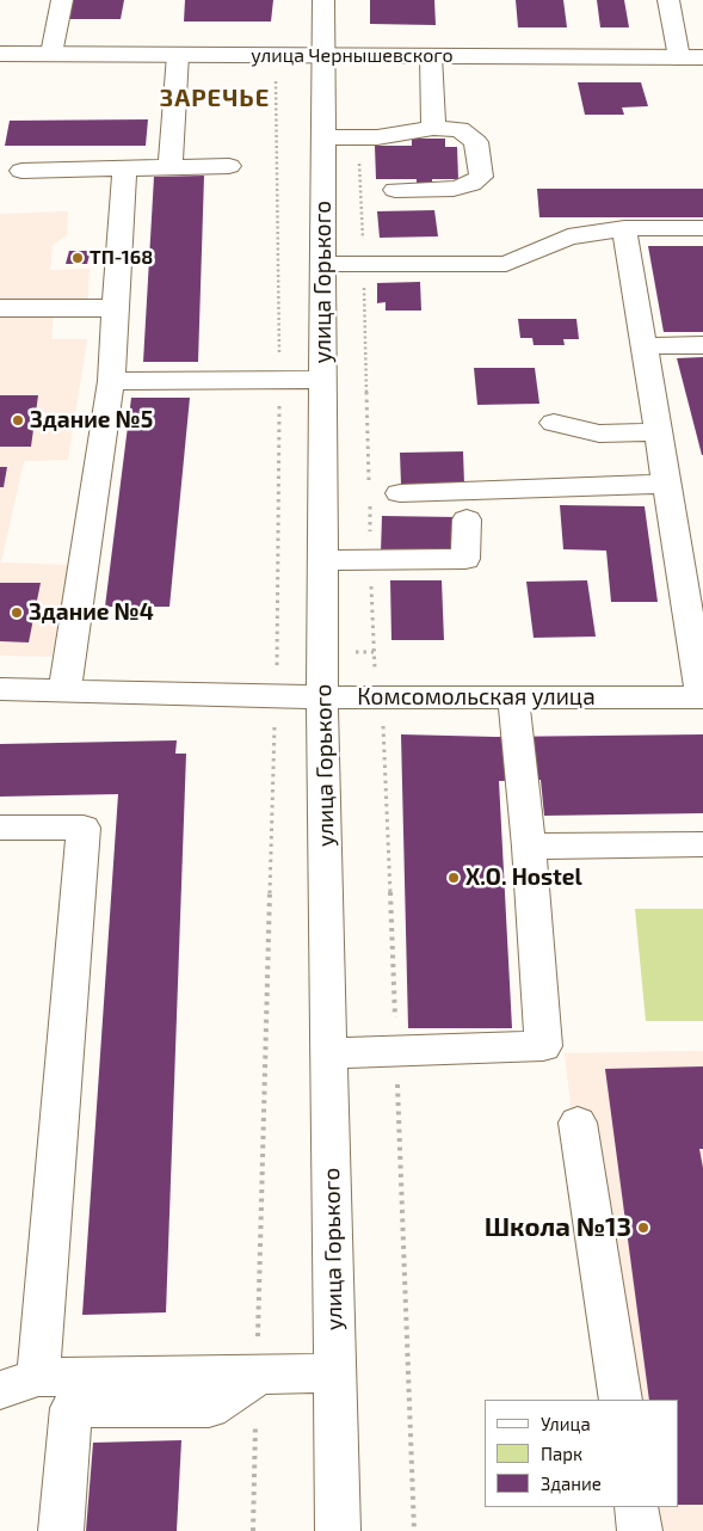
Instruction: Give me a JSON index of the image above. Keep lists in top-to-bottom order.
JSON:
{
  "streets": {
    "street": ["улица Чернышевского", "улица Горького", "Комсомольская улица"]
  },
  "crossings": [
    ["улица Чернышевского", "улица Горького"],
    ["улица Горького", "Комсомольская улица"]
  ],
  "districts": ["ЗАРЕЧЬЕ"],
  "places": [
    "ТП-168",
    "Здание №5",
    "Здание №4",
    "X.O. Hostel",
    "Школа №13"
  ],
  "legend": ["Улица", "Парк", "Здание"]
}
